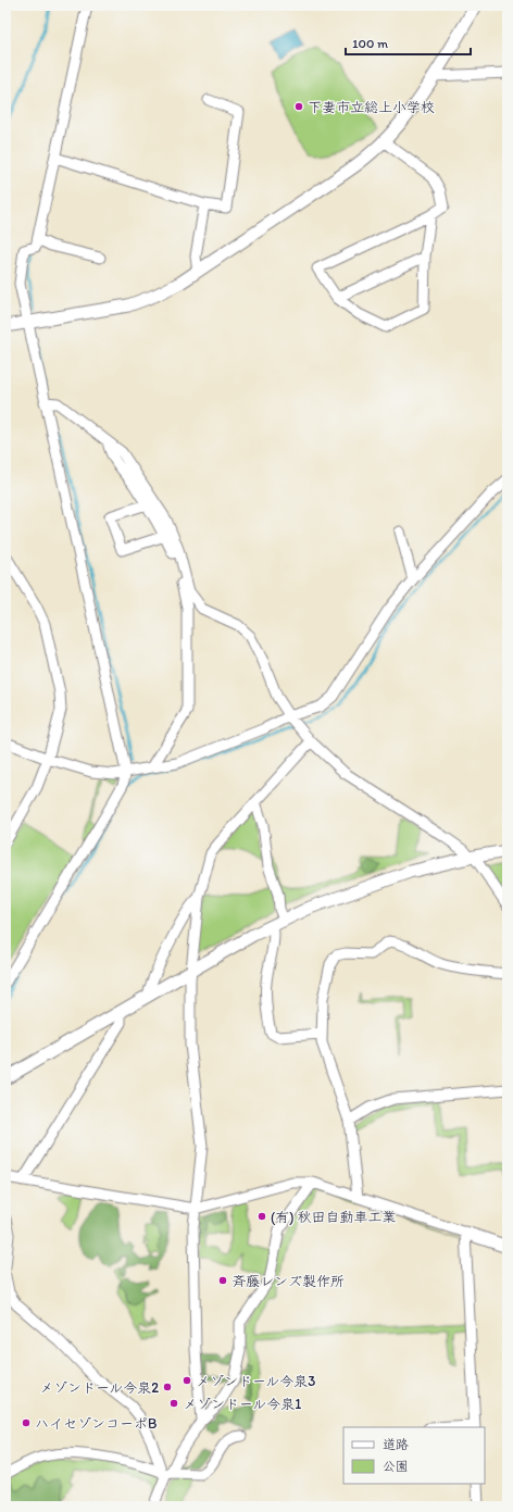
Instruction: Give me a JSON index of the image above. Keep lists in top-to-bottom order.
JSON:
{
  "places": [
    "下妻市立総上小学校",
    "(有) 秋田自動車工業",
    "斉藤レンズ製作所",
    "メゾンドール今泉3",
    "メゾンドール今泉2",
    "メゾンドール今泉1",
    "ハイセゾンコーポB"
  ],
  "legend": ["道路", "公園"],
  "scale_bar": "100 m"
}
